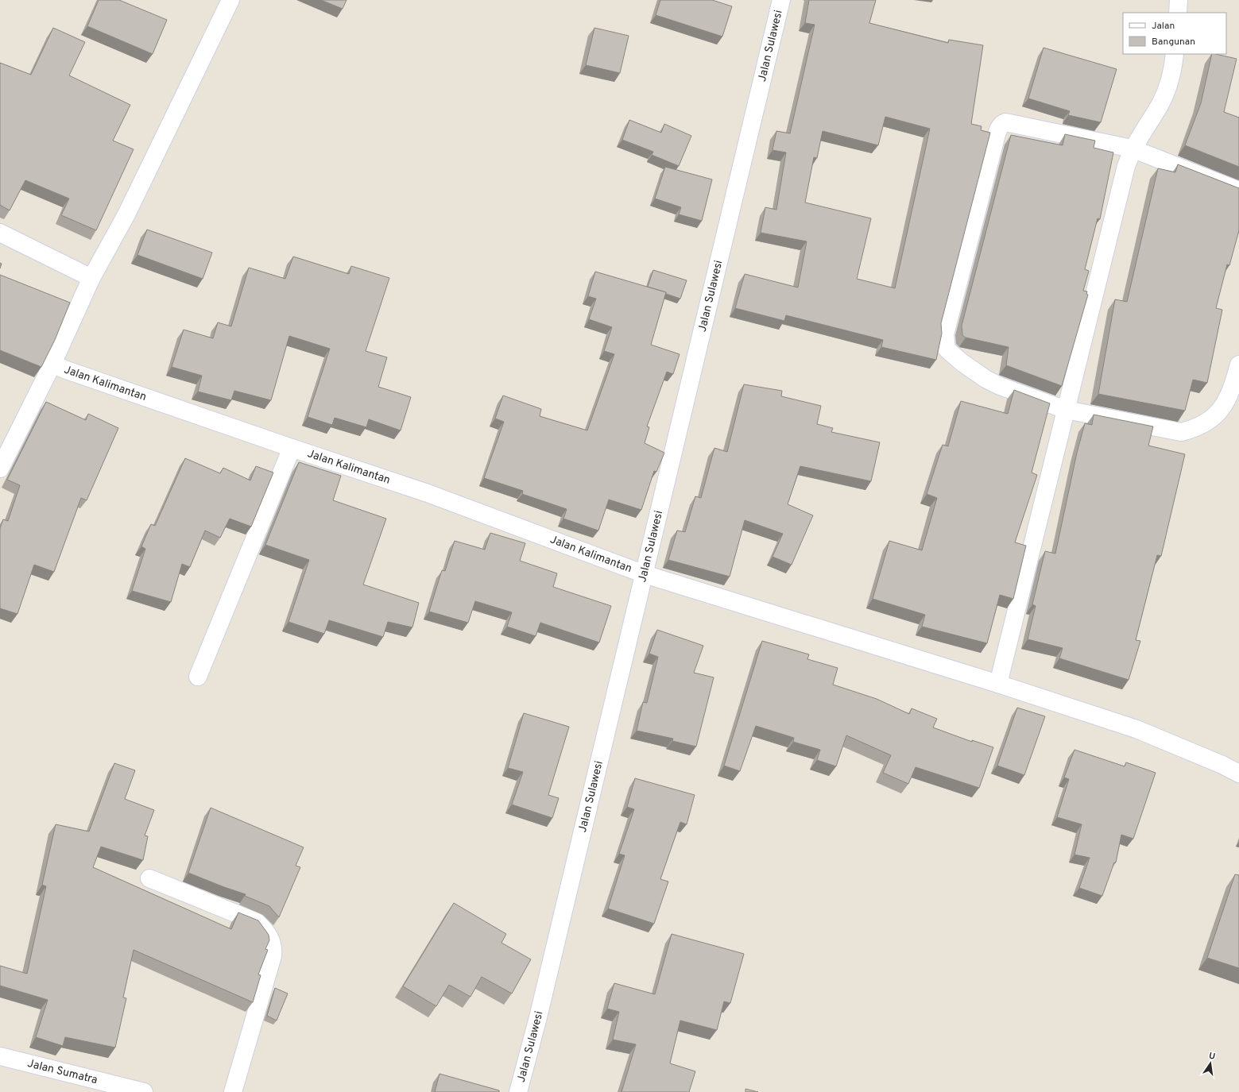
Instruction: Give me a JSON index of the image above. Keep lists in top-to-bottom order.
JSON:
{
  "streets": {
    "street": ["Jalan Sulawesi", "Jalan Kalimantan", "Jalan Sumatra"]
  },
  "crossings": [
    ["Jalan Sulawesi", "Jalan Kalimantan"]
  ],
  "legend": ["Jalan", "Bangunan"],
  "north": "top"
}
